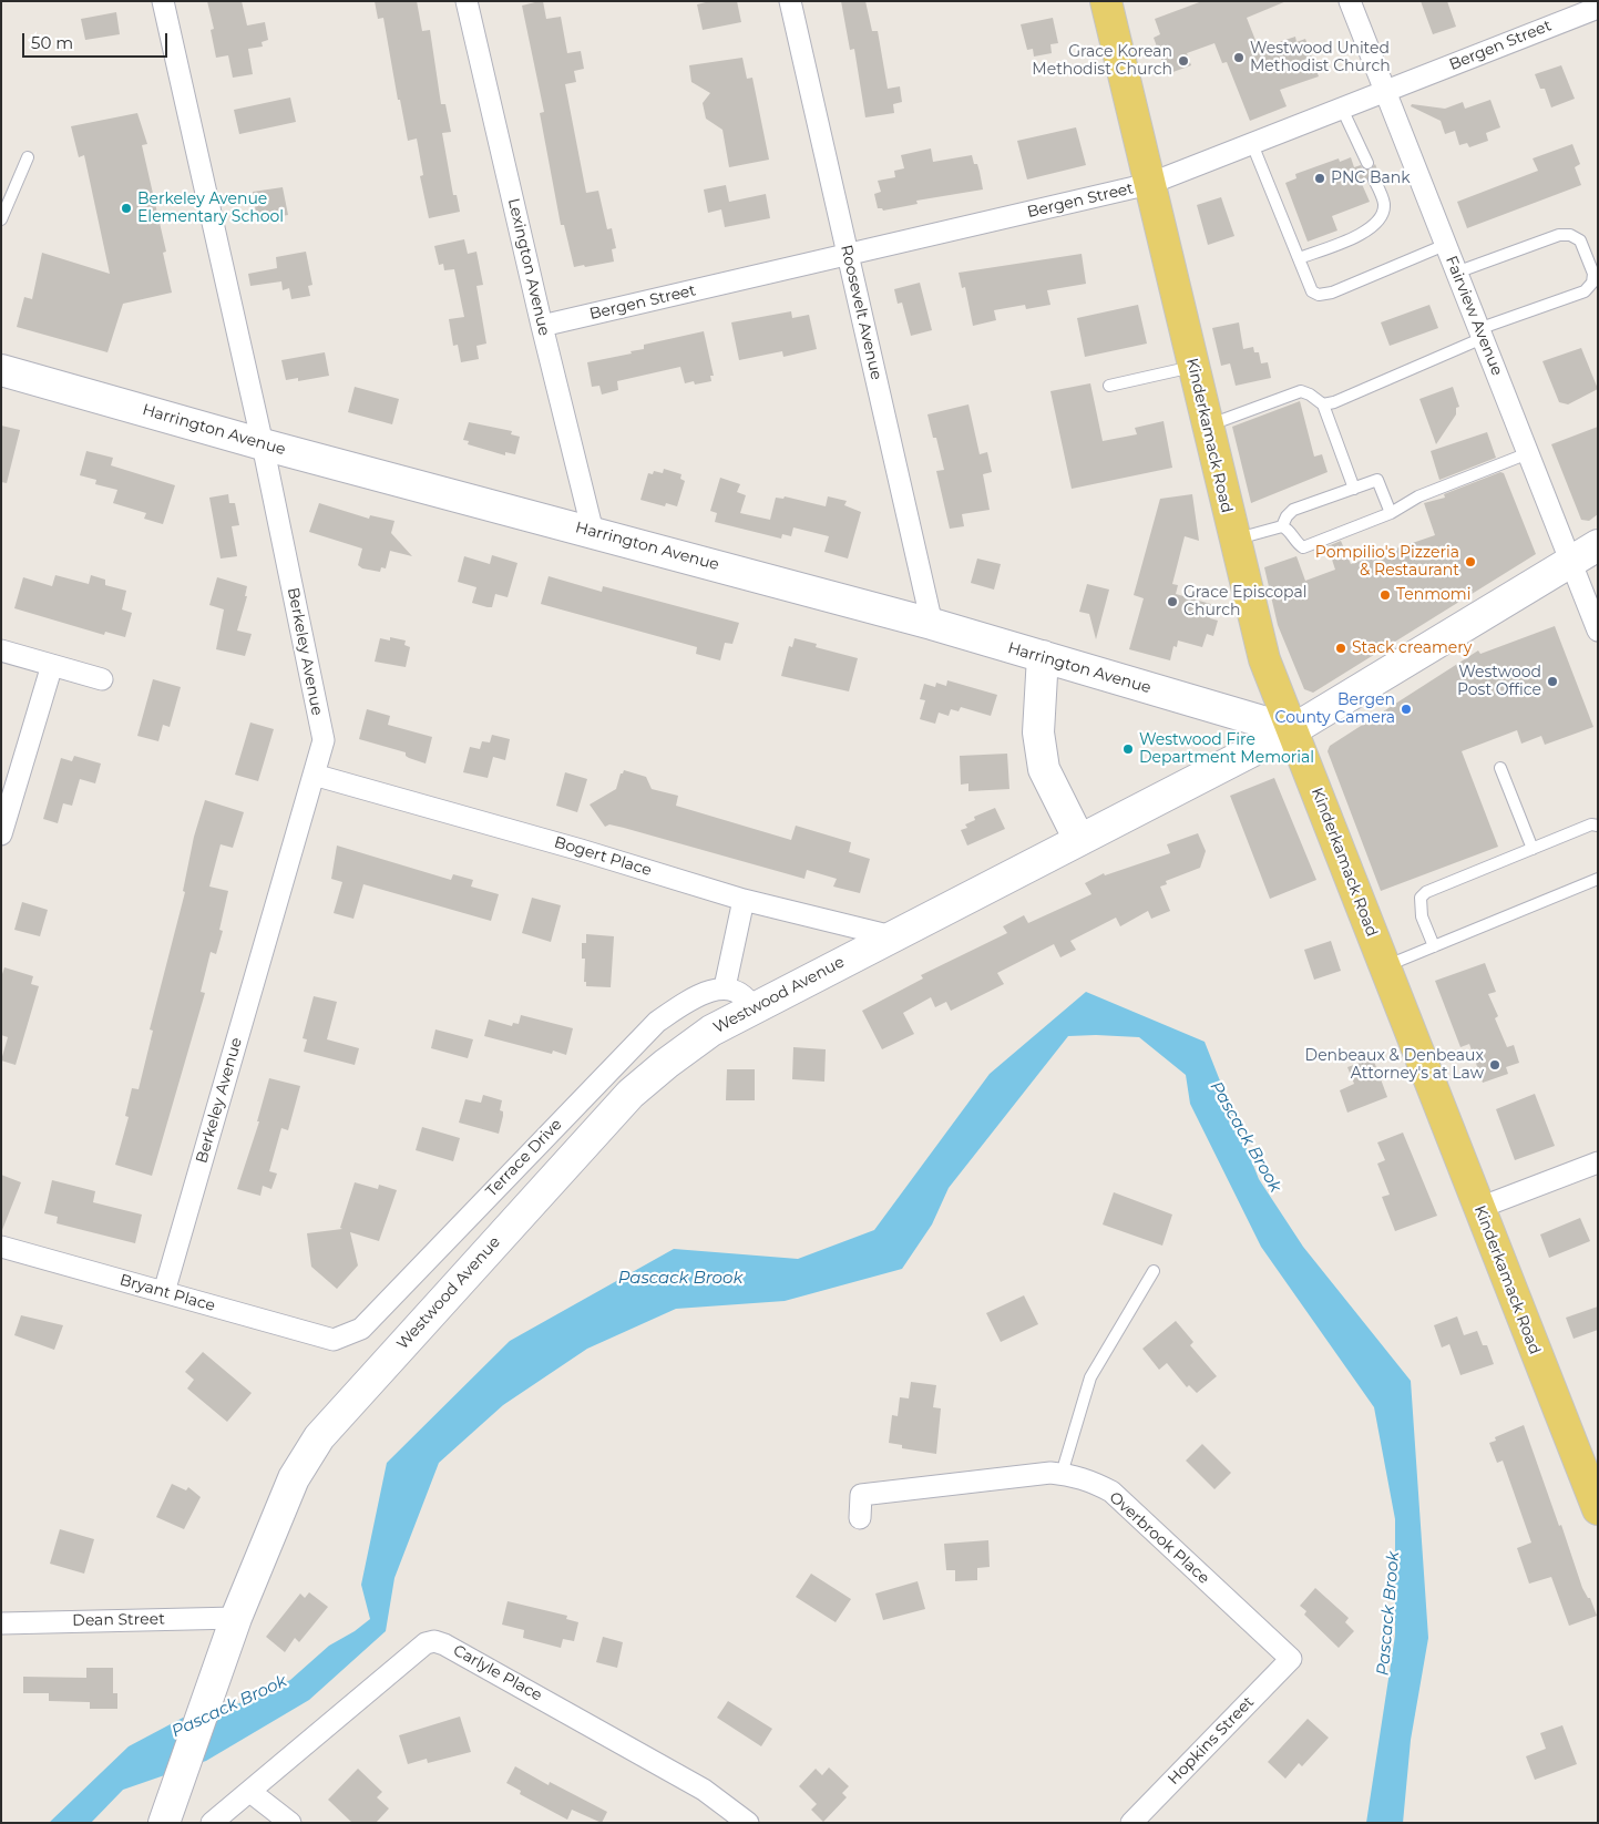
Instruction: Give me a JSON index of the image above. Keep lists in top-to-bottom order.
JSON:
{
  "streets": {
    "main road": ["Kinderkamack Road"],
    "street": [
      "Bergen Street",
      "Lexington Avenue",
      "Roosevelt Avenue",
      "Fairview Avenue",
      "Harrington Avenue",
      "Berkeley Avenue",
      "Bogert Place",
      "Westwood Avenue",
      "Terrace Drive",
      "Bryant Place",
      "Overbrook Place",
      "Dean Street",
      "Carlyle Place",
      "Hopkins Street"
    ]
  },
  "crossings": [
    ["Bergen Street", "Lexington Avenue"],
    ["Bergen Street", "Roosevelt Avenue"],
    ["Bergen Street", "Fairview Avenue"],
    ["Bergen Street", "Kinderkamack Road"],
    ["Lexington Avenue", "Harrington Avenue"],
    ["Roosevelt Avenue", "Harrington Avenue"],
    ["Fairview Avenue", "Westwood Avenue"],
    ["Harrington Avenue", "Kinderkamack Road"],
    ["Harrington Avenue", "Berkeley Avenue"],
    ["Harrington Avenue", "Westwood Avenue"],
    ["Kinderkamack Road", "Westwood Avenue"],
    ["Berkeley Avenue", "Bogert Place"],
    ["Berkeley Avenue", "Bryant Place"],
    ["Bogert Place", "Westwood Avenue"],
    ["Westwood Avenue", "Dean Street"],
    ["Terrace Drive", "Bryant Place"],
    ["Overbrook Place", "Hopkins Street"]
  ],
  "water": ["Pascack Brook"],
  "places": [
    "Westwood United Methodist Church",
    "Grace Korean Methodist Church",
    "PNC Bank",
    "Berkeley Avenue Elementary School",
    "Pompilio's Pizzeria & Restaurant",
    "Tenmomi",
    "Grace Episcopal Church",
    "Stack creamery",
    "Westwood Post Office",
    "Bergen County Camera",
    "Westwood Fire Department Memorial",
    "Denbeaux & Denbeaux Attorney's at Law"
  ],
  "scale_bar": "50 m"
}
